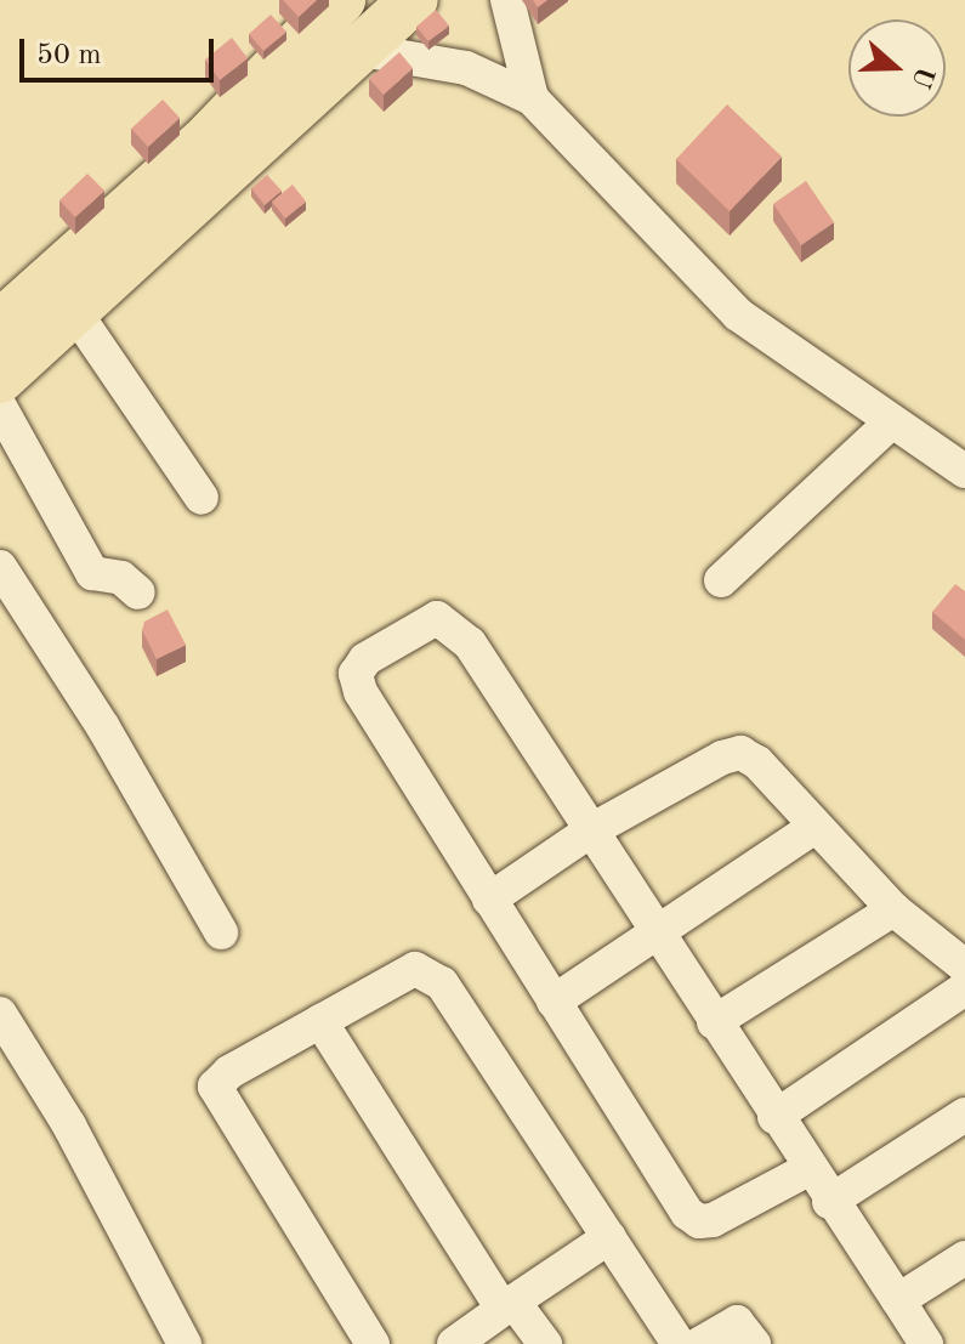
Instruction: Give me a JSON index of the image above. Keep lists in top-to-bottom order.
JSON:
{
  "scale_bar": "50 m",
  "north": "right"
}
